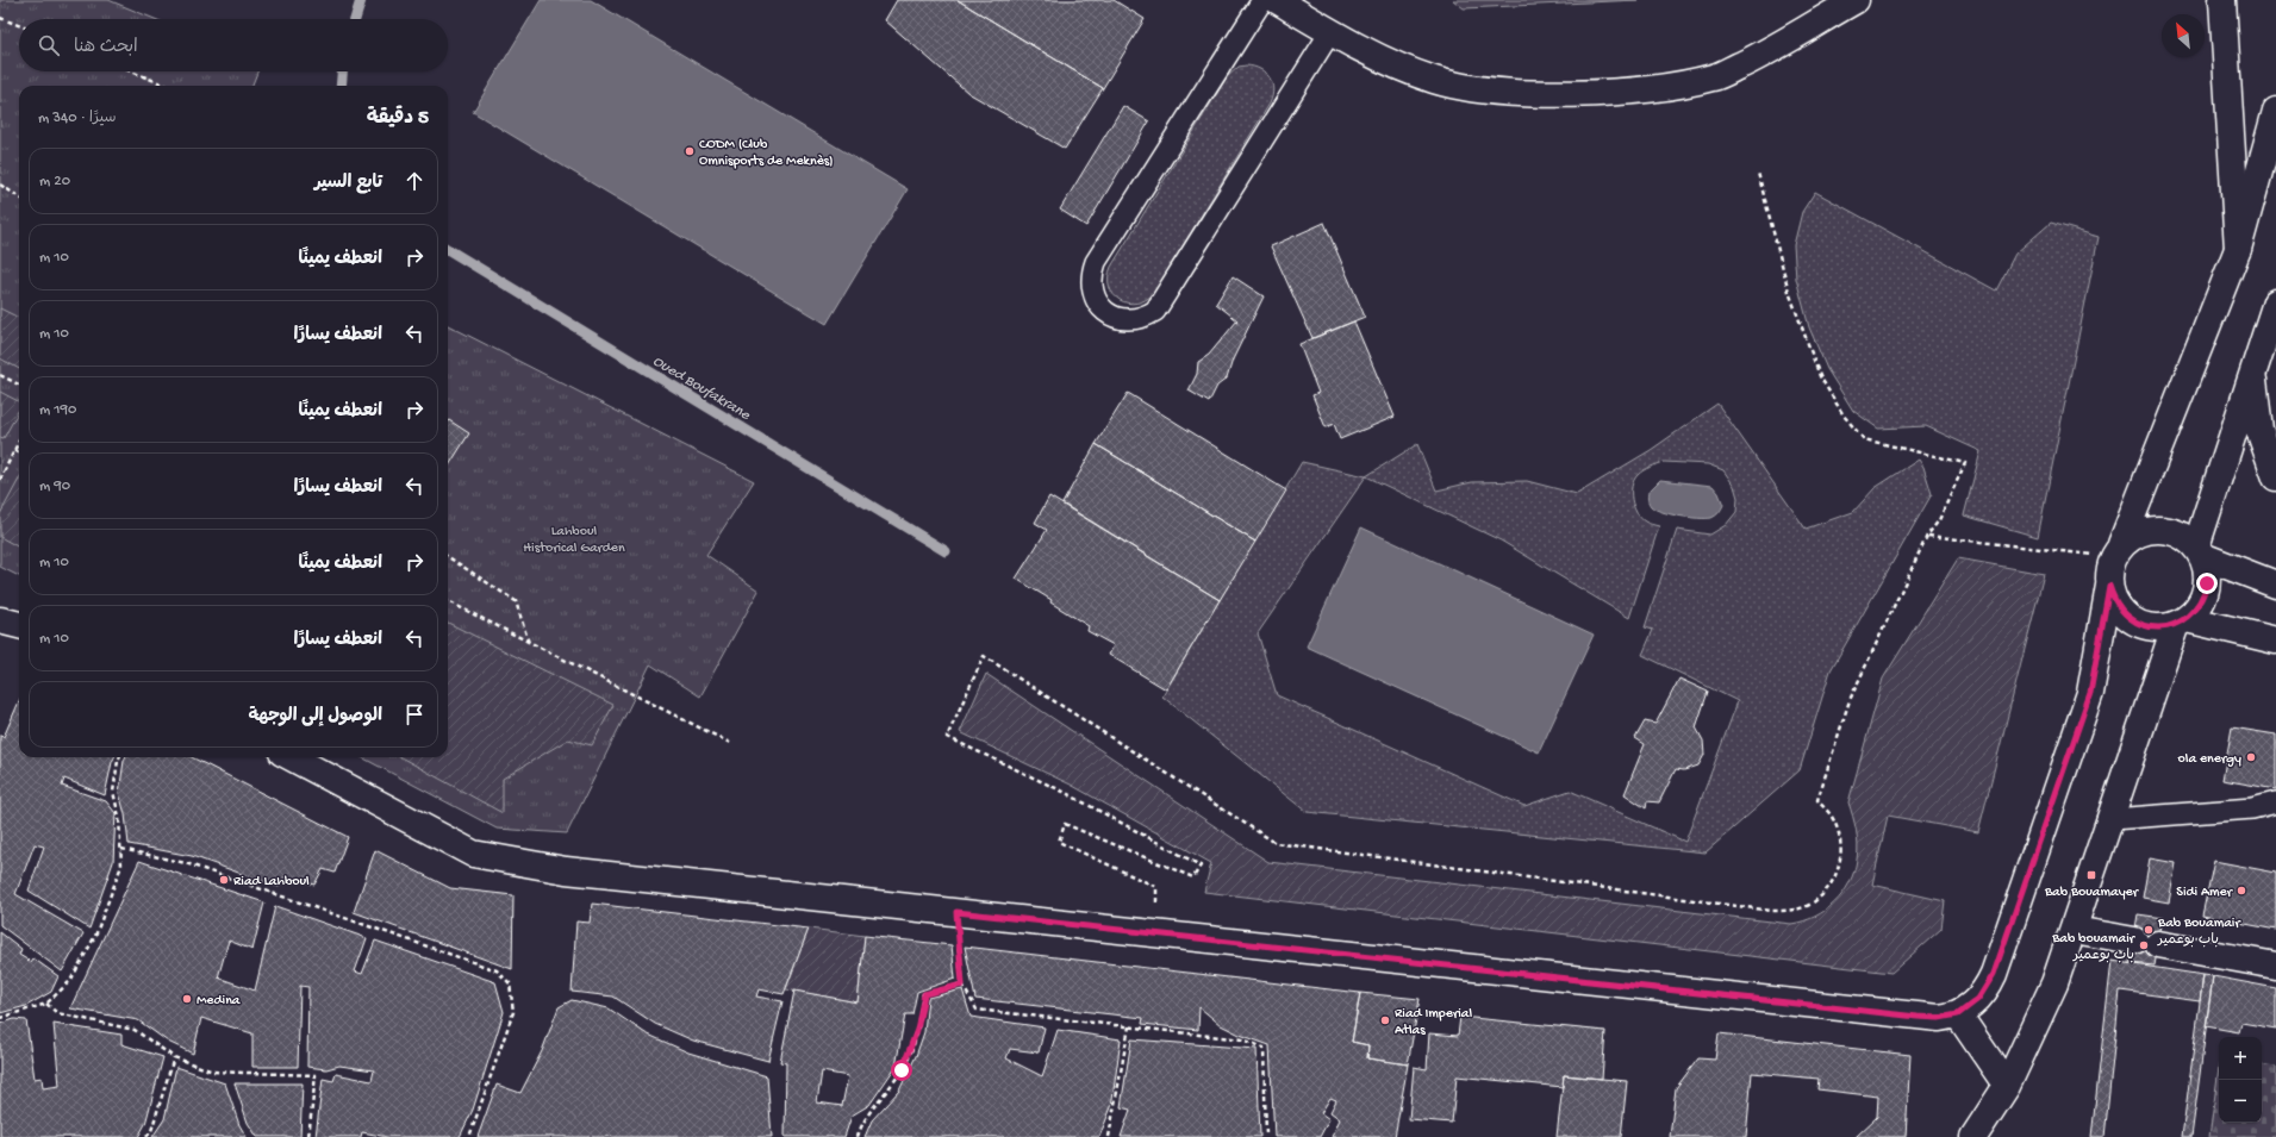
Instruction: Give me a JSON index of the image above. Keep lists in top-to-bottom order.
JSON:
{
  "water": ["Oued Boufakrane"],
  "parks": ["Lahboul Historical Garden"],
  "places": {
    "other": [
      "CODM (Club Omnisports de Meknès)",
      "ola energy",
      "Riad Lahboul",
      "Sidi Amer",
      "Bab Bouamair باب بوعمير",
      "Bab bouamair باب بوعمير",
      "Medina",
      "Riad Imperial Atlas"
    ],
    "transit": ["Bab Bouamayer"]
  },
  "north": "top left",
  "page": {
    "search": "ابحث هنا",
    "heading": ["5 دقيقة", "سيرًا · 340 m"],
    "list": [
      ["تابع السير", "20 m"],
      ["انعطف يمينًا", "10 m"],
      ["انعطف يسارًا", "10 m"],
      ["انعطف يمينًا", "190 m"],
      ["انعطف يسارًا", "90 m"],
      ["انعطف يمينًا", "10 m"],
      ["انعطف يسارًا", "10 m"],
      "الوصول إلى الوجهة"
    ],
    "map_buttons": ["+", "−"]
  }
}
